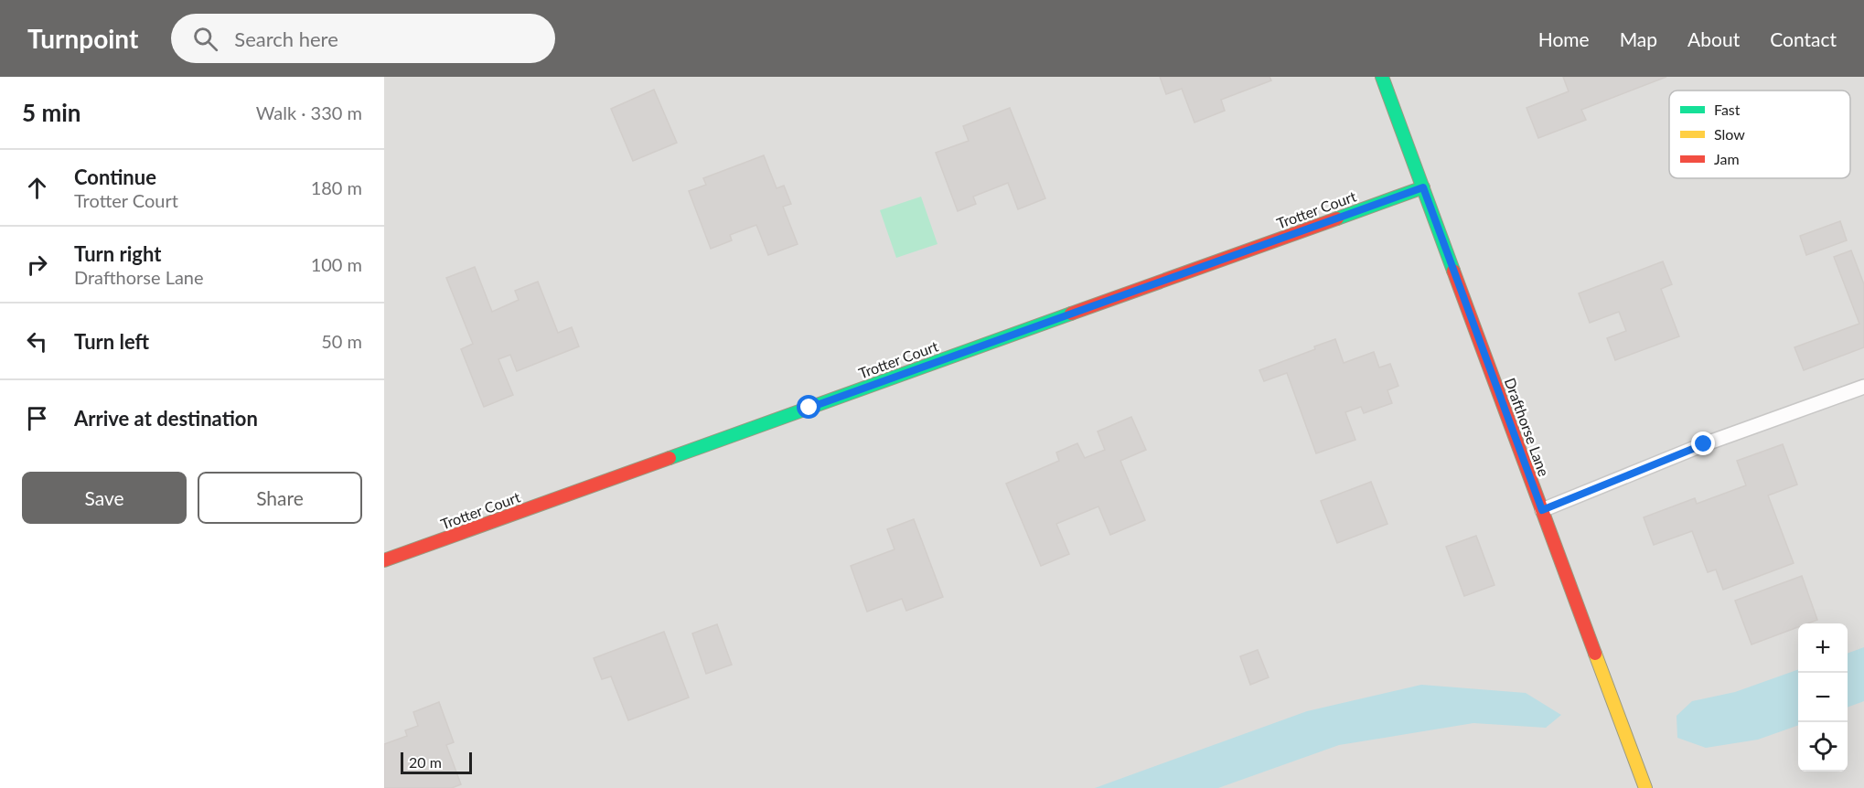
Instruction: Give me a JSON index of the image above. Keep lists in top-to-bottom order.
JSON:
{
  "streets": {
    "street": ["Trotter Court", "Drafthorse Lane"]
  },
  "crossings": [
    ["Trotter Court", "Drafthorse Lane"]
  ],
  "legend": ["Fast", "Slow", "Jam"],
  "scale_bar": "20 m",
  "page": {
    "header": "Turnpoint",
    "search": "Search here",
    "nav": [
      "Home",
      "Map",
      "About",
      "Contact"
    ],
    "heading": ["5 min", "Walk · 330 m"],
    "list": [
      ["Continue", "Trotter Court", "180 m"],
      ["Turn right", "Drafthorse Lane", "100 m"],
      ["Turn left", "50 m"],
      "Arrive at destination"
    ],
    "buttons": ["Save", "Share"],
    "map_buttons": ["+", "−"],
    "scale": "20 m"
  }
}
